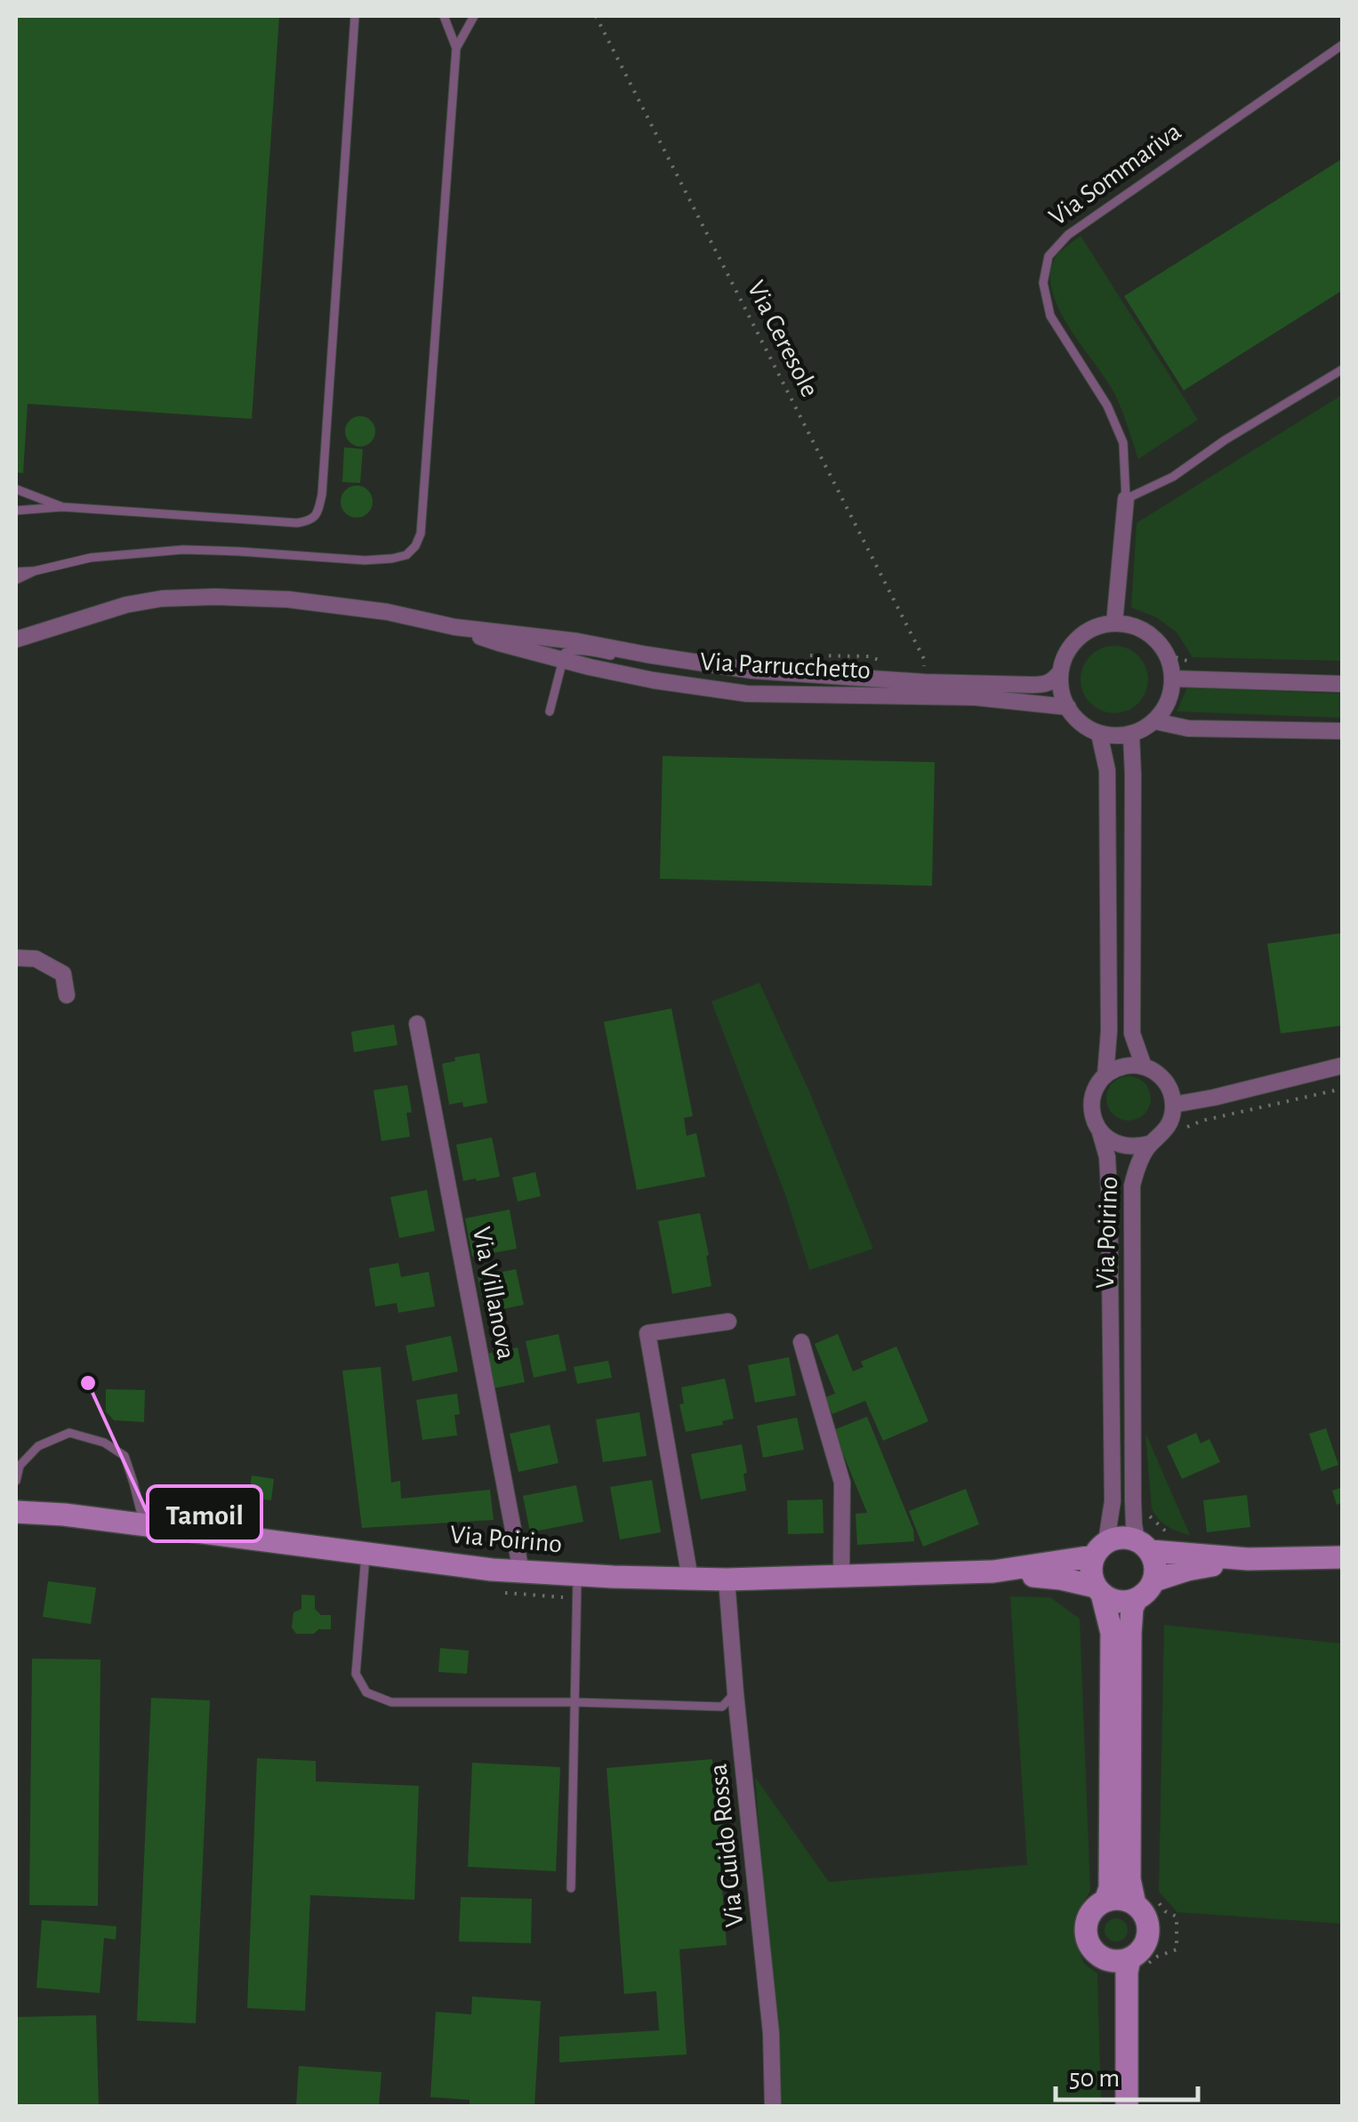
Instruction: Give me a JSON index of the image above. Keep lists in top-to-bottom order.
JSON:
{
  "streets": {
    "main road": ["Via Poirino"],
    "street": [
      "Via Sommariva",
      "Via Parrucchetto",
      "Via Villanova",
      "Via Guido Rossa"
    ],
    "path": ["Via Ceresole"]
  },
  "crossings": [
    ["Via Sommariva", "Via Parrucchetto"],
    ["Via Ceresole", "Via Parrucchetto"],
    ["Via Poirino", "Via Villanova"],
    ["Via Poirino", "Via Guido Rossa"]
  ],
  "places": ["Tamoil"],
  "scale_bar": "50 m"
}
